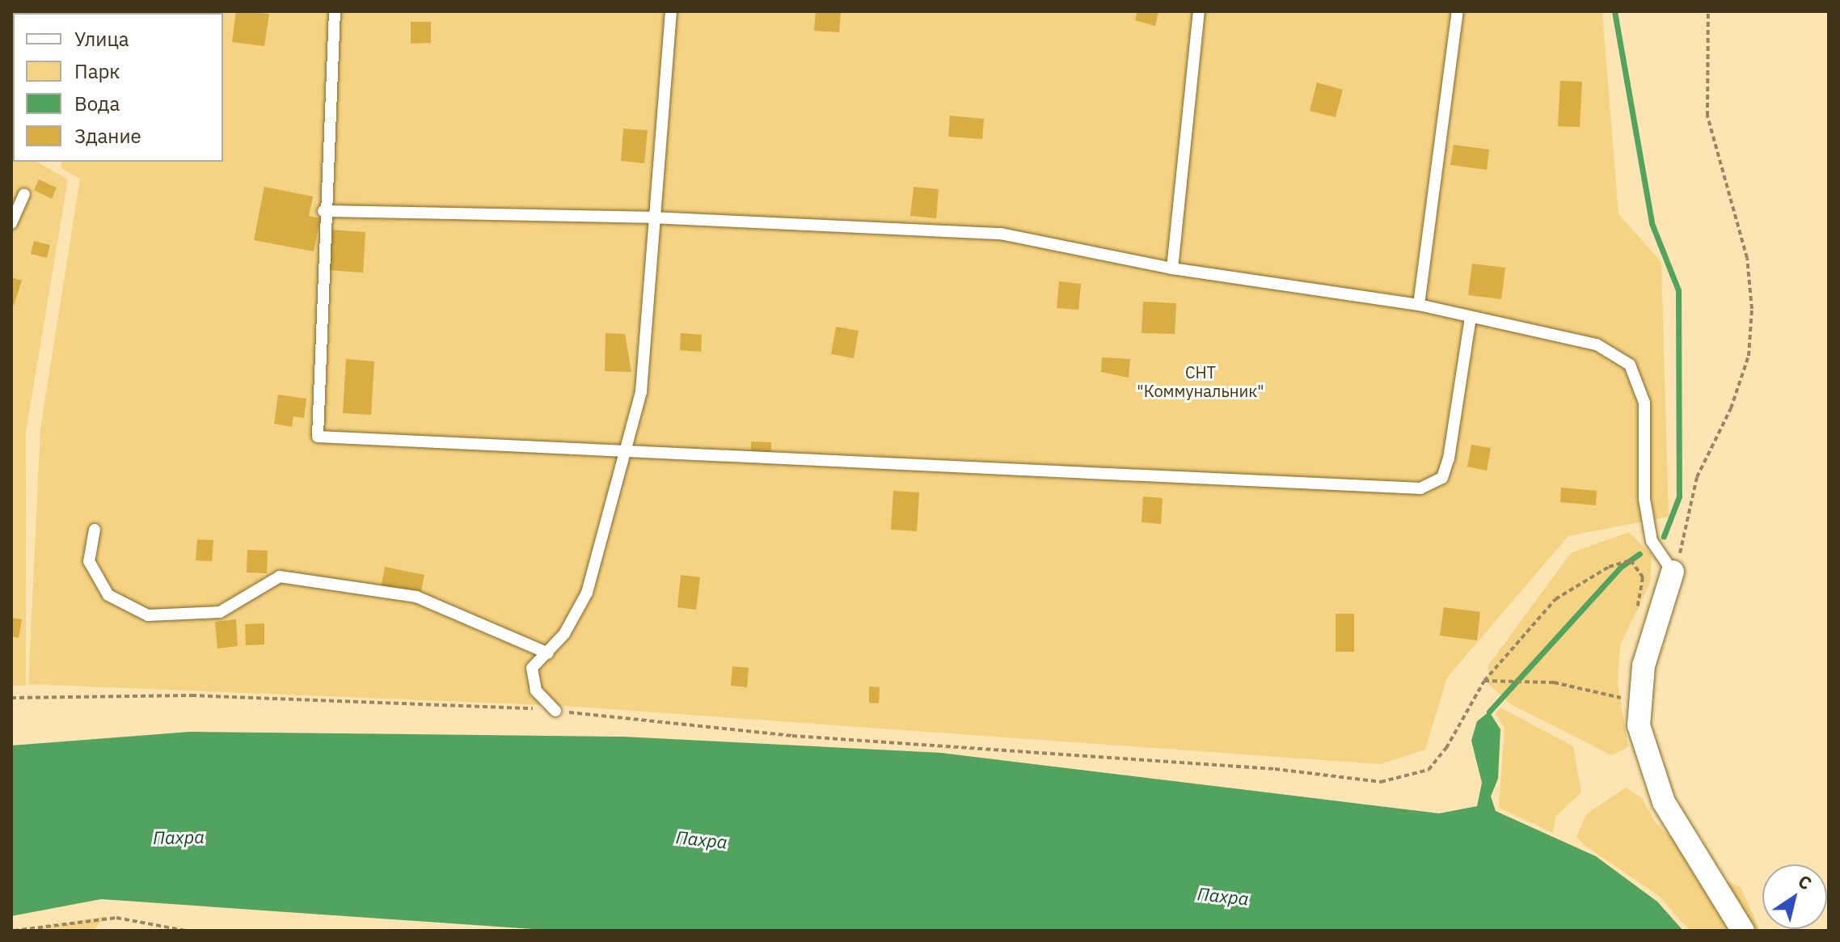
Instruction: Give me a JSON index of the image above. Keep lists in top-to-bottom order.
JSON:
{
  "water": ["Пахра"],
  "parks": ["СНТ \"Коммунальник\""],
  "legend": [
    "Улица",
    "Парк",
    "Вода",
    "Здание"
  ],
  "north": "top right"
}
